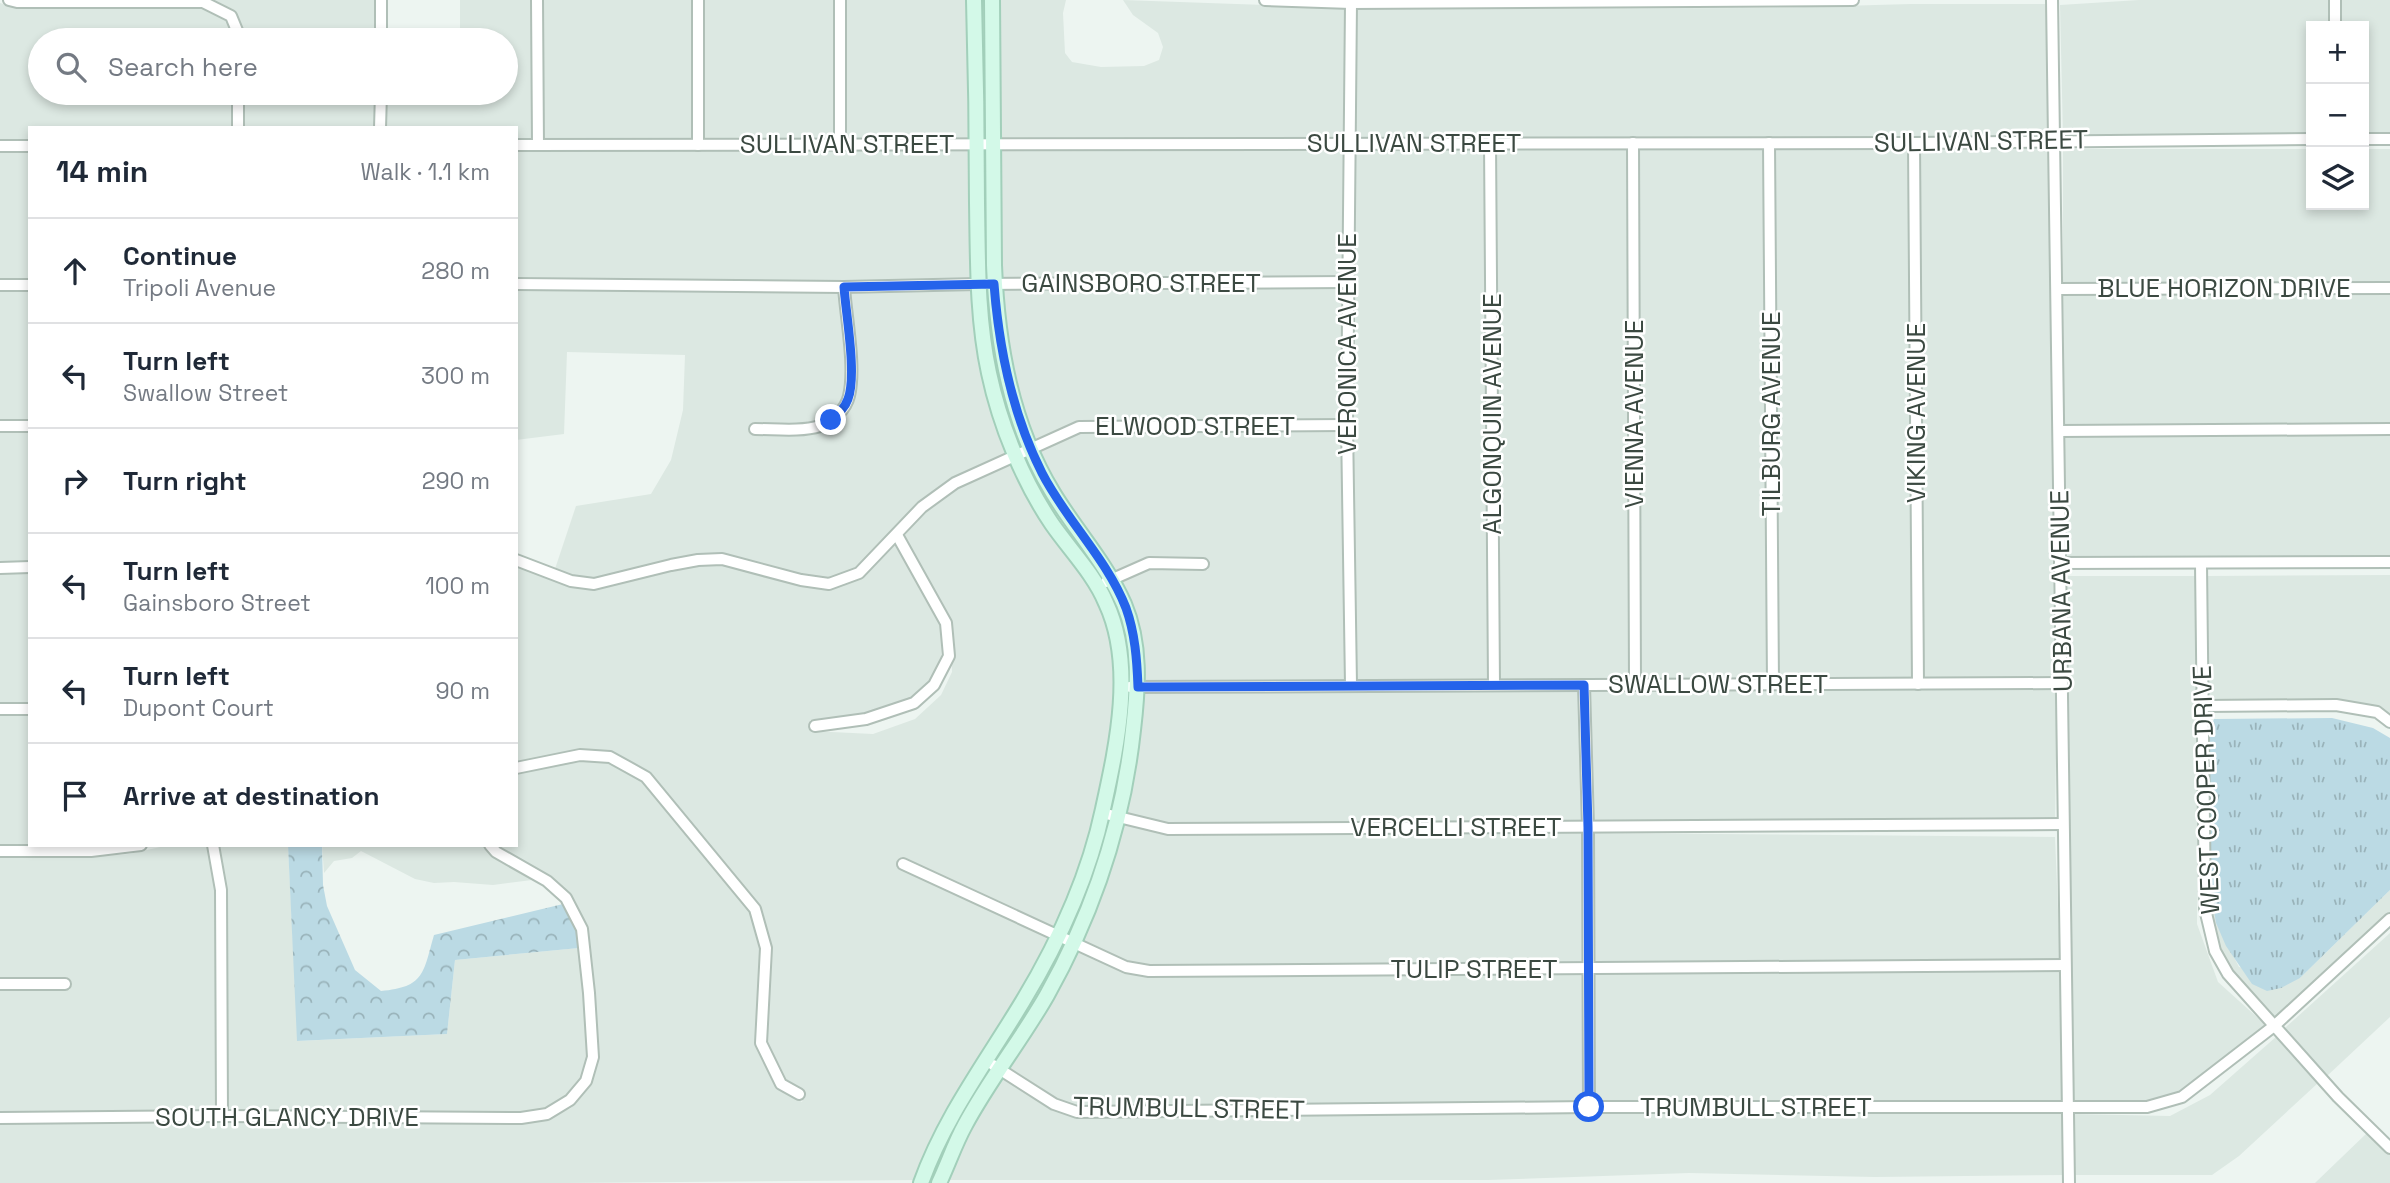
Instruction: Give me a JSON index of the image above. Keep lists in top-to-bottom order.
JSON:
{
  "streets": {
    "street": [
      "SULLIVAN STREET",
      "GAINSBORO STREET",
      "BLUE HORIZON DRIVE",
      "VERONICA AVENUE",
      "VIKING AVENUE",
      "ALGONQUIN AVENUE",
      "VIENNA AVENUE",
      "TILBURG AVENUE",
      "ELWOOD STREET",
      "URBANA AVENUE",
      "SWALLOW STREET",
      "WEST COOPER DRIVE",
      "VERCELLI STREET",
      "TULIP STREET",
      "TRUMBULL STREET",
      "SOUTH GLANCY DRIVE"
    ]
  },
  "crossings": [
    ["SULLIVAN STREET", "VERONICA AVENUE"],
    ["SULLIVAN STREET", "VIKING AVENUE"],
    ["SULLIVAN STREET", "ALGONQUIN AVENUE"],
    ["SULLIVAN STREET", "VIENNA AVENUE"],
    ["SULLIVAN STREET", "TILBURG AVENUE"],
    ["SULLIVAN STREET", "URBANA AVENUE"],
    ["GAINSBORO STREET", "VERONICA AVENUE"],
    ["BLUE HORIZON DRIVE", "URBANA AVENUE"],
    ["VERONICA AVENUE", "ELWOOD STREET"],
    ["VERONICA AVENUE", "SWALLOW STREET"],
    ["VIKING AVENUE", "SWALLOW STREET"],
    ["ALGONQUIN AVENUE", "SWALLOW STREET"],
    ["VIENNA AVENUE", "SWALLOW STREET"],
    ["TILBURG AVENUE", "SWALLOW STREET"],
    ["URBANA AVENUE", "SWALLOW STREET"],
    ["URBANA AVENUE", "VERCELLI STREET"],
    ["URBANA AVENUE", "TULIP STREET"],
    ["URBANA AVENUE", "TRUMBULL STREET"],
    ["WEST COOPER DRIVE", "TRUMBULL STREET"]
  ],
  "page": {
    "map_buttons": ["+", "−"],
    "search": "Search here",
    "heading": ["14 min", "Walk · 1.1 km"],
    "list": [
      ["Continue", "Tripoli Avenue", "280 m"],
      ["Turn left", "Swallow Street", "300 m"],
      ["Turn right", "290 m"],
      ["Turn left", "Gainsboro Street", "100 m"],
      ["Turn left", "Dupont Court", "90 m"],
      "Arrive at destination"
    ]
  }
}
